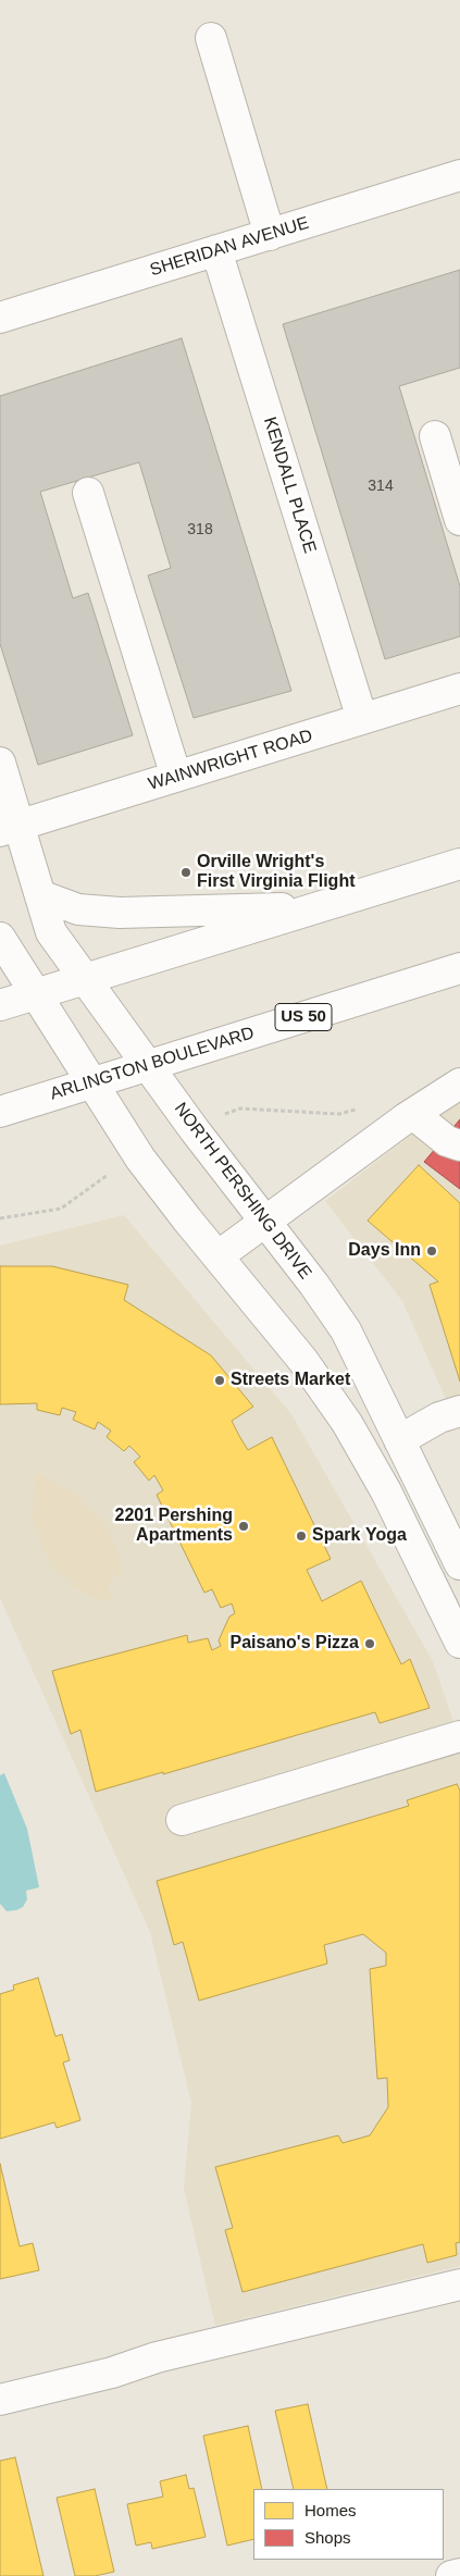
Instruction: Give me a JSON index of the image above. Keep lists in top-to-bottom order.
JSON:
{
  "streets": {
    "main road": [
      "SHERIDAN AVENUE",
      "KENDALL PLACE",
      "WAINWRIGHT ROAD",
      "US 50",
      "ARLINGTON BOULEVARD",
      "NORTH PERSHING DRIVE"
    ]
  },
  "crossings": [
    ["SHERIDAN AVENUE", "KENDALL PLACE"],
    ["KENDALL PLACE", "WAINWRIGHT ROAD"],
    ["WAINWRIGHT ROAD", "NORTH PERSHING DRIVE"],
    ["ARLINGTON BOULEVARD", "NORTH PERSHING DRIVE"]
  ],
  "places": [
    "Orville Wright's First Virginia Flight",
    "Days Inn",
    "Streets Market",
    "2201 Pershing Apartments",
    "Spark Yoga",
    "Paisano's Pizza"
  ],
  "house_numbers": ["314", "318"],
  "legend": ["Homes", "Shops"]
}
